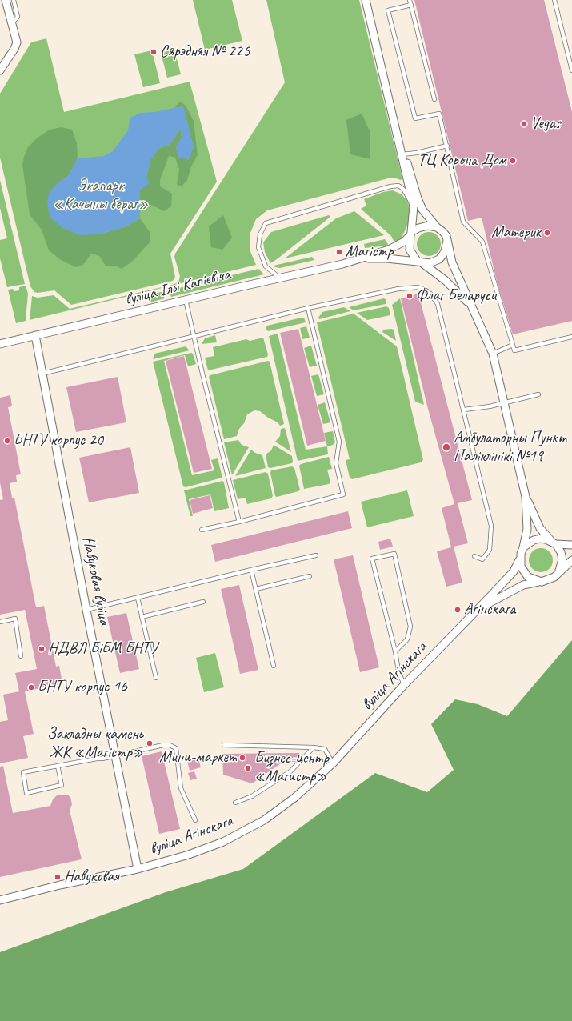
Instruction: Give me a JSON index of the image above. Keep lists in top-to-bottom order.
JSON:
{
  "streets": {
    "street": ["вуліца Ільі Капіевіча", "Навуковая вуліца", "вуліца Агінскага"]
  },
  "crossings": [
    ["вуліца Ільі Капіевіча", "Навуковая вуліца"],
    ["Навуковая вуліца", "вуліца Агінскага"]
  ],
  "parks": ["Экапарк «Качыны бераг»"],
  "places": [
    "Сярэдняя № 225",
    "Vegas",
    "ТЦ Корона Дом",
    "Материк",
    "Магістр",
    "Флаг Беларуси",
    "БНТУ корпус 20",
    "Амбулаторны Пункт Паліклінікі №19",
    "Агінскага",
    "НДВЛ БіБМ БНТУ",
    "БНТУ корпус 16",
    "Закладны камень ЖК «Магістр»",
    "Мини-маркет",
    "Бизнес-центр «Магистр»",
    "Навуковая"
  ]
}
